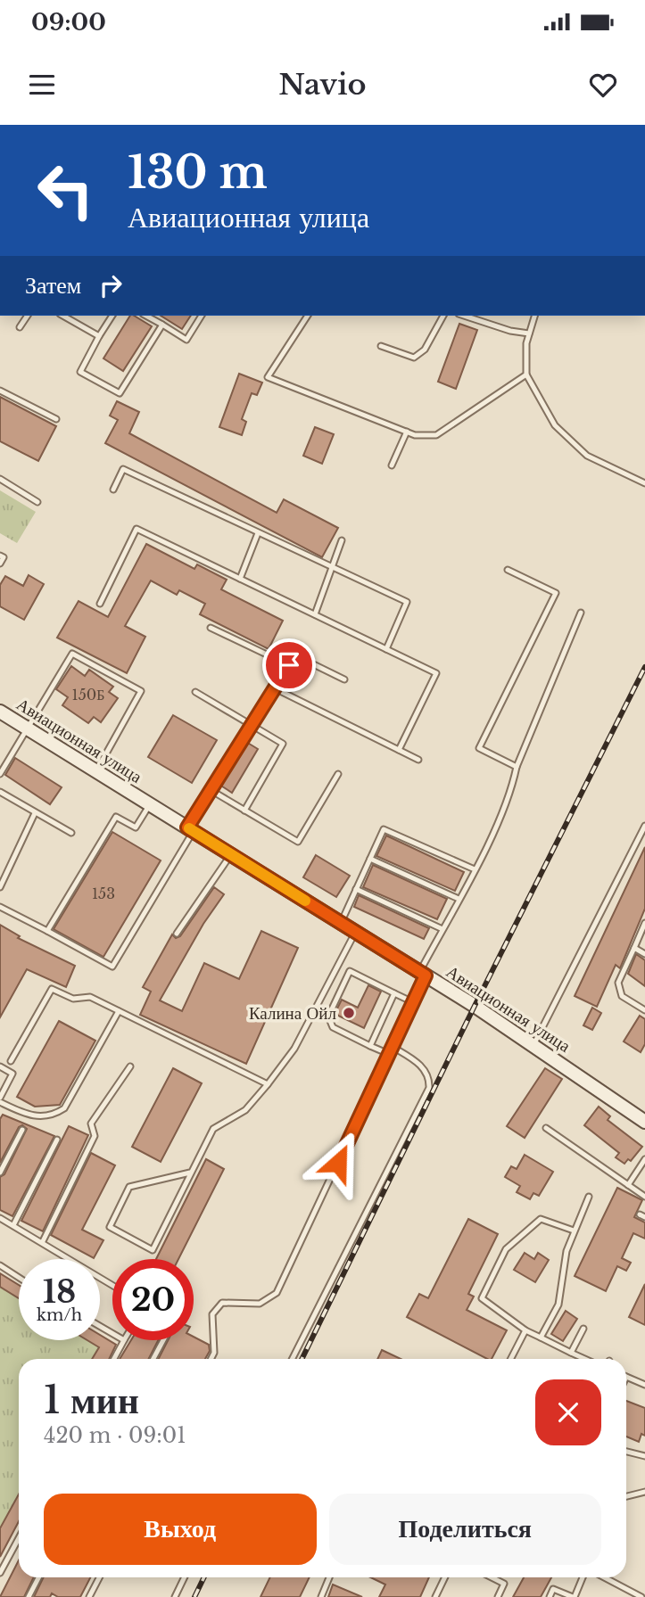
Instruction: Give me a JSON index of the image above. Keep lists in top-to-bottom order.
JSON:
{
  "streets": {
    "main road": ["Авиационная улица"]
  },
  "places": ["Калина Ойл"],
  "house_numbers": ["150Б", "153"],
  "page": {
    "status": "09:00",
    "header": "Navio",
    "turn": ["130 m", "Авиационная улица"],
    "then": "Затем",
    "speed": "18 km/h",
    "limit": "20",
    "heading": ["1 мин", "420 m · 09:01"],
    "buttons": ["Выход", "Поделиться"]
  }
}
